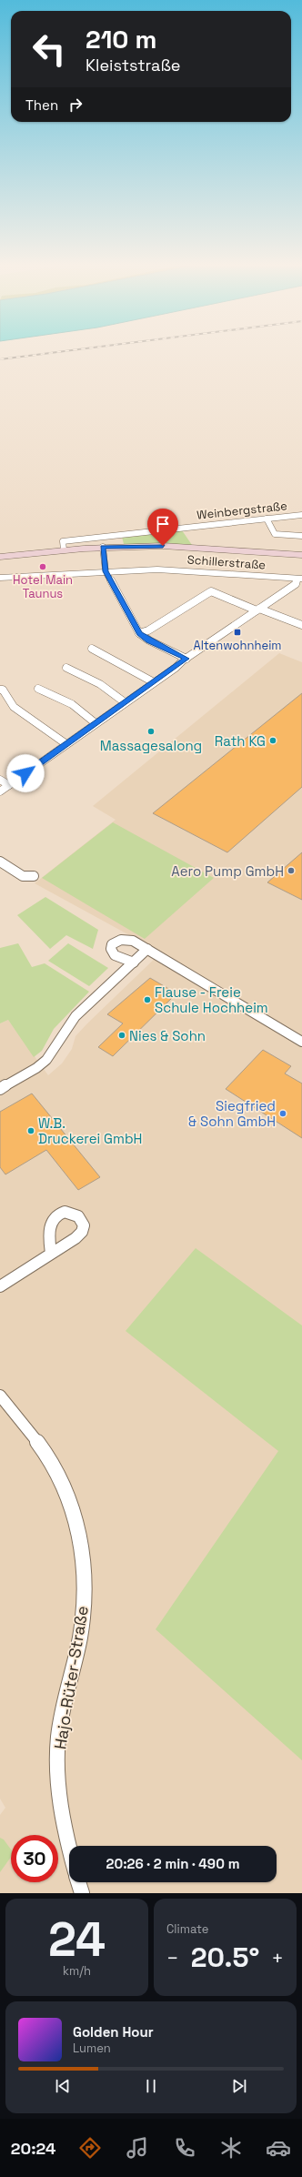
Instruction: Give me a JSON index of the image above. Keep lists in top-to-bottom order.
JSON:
{
  "streets": {
    "street": ["Weinbergstraße", "Schillerstraße", "Hajo-Rüter-Straße"]
  },
  "places": {
    "other": [
      "Hotel Main Taunus",
      "Massagesalong",
      "Rath KG",
      "Aero Pump GmbH",
      "Flause - Freie Schule Hochheim",
      "Nies & Sohn",
      "Siegfried & Sohn GmbH",
      "W.B. Druckerei GmbH"
    ],
    "transit": ["Altenwohnheim"]
  },
  "page": {
    "turn": ["210 m", "Kleiststraße"],
    "then": "Then",
    "limit": "30",
    "trip": "20:26 · 2 min · 490 m",
    "tile": [
      ["24", "km/h"],
      "Climate"
    ],
    "heat": ["−", "20.5°", "+"],
    "song": ["Golden Hour", "Lumen"],
    "tabs": "20:24"
  }
}
